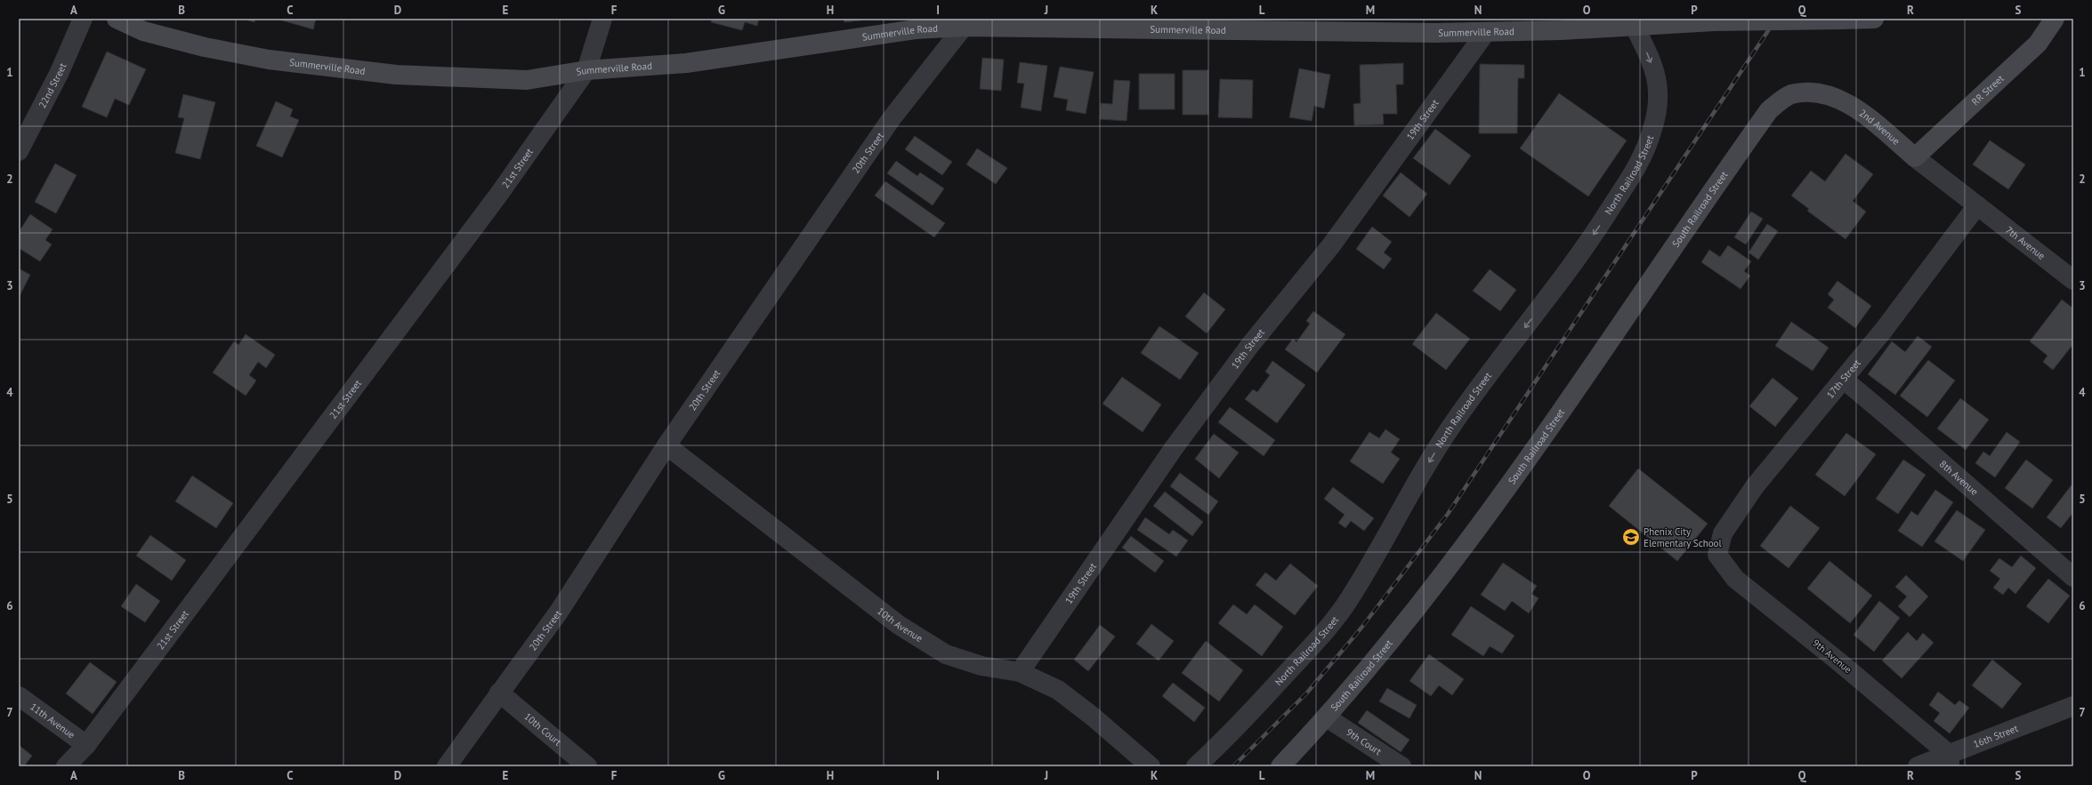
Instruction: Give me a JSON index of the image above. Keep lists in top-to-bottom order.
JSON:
{
  "streets": {
    "main road": [
      "Summerville Road",
      "RR Street",
      "2nd Avenue",
      "South Railroad Street"
    ],
    "street": [
      "22nd Street",
      "19th Street",
      "20th Street",
      "21st Street",
      "North Railroad Street",
      "7th Avenue",
      "17th Street",
      "8th Avenue",
      "10th Avenue",
      "9th Avenue",
      "11th Avenue",
      "10th Court",
      "16th Street",
      "9th Court"
    ]
  },
  "crossings": [
    ["Summerville Road", "19th Street"],
    ["Summerville Road", "20th Street"],
    ["Summerville Road", "21st Street"],
    ["Summerville Road", "North Railroad Street"],
    ["RR Street", "2nd Avenue"],
    ["19th Street", "10th Avenue"],
    ["2nd Avenue", "South Railroad Street"],
    ["2nd Avenue", "7th Avenue"],
    ["2nd Avenue", "17th Street"],
    ["20th Street", "10th Avenue"],
    ["20th Street", "10th Court"],
    ["21st Street", "11th Avenue"],
    ["South Railroad Street", "9th Court"],
    ["7th Avenue", "17th Street"],
    ["17th Street", "8th Avenue"],
    ["17th Street", "9th Avenue"],
    ["9th Avenue", "16th Street"]
  ],
  "one_way": ["North Railroad Street"],
  "places": {
    "school or university": ["Phenix City Elementary School"]
  },
  "grid": {
    "columns": [
      "A",
      "B",
      "C",
      "D",
      "E",
      "F",
      "G",
      "H",
      "I",
      "J",
      "K",
      "L",
      "M",
      "N",
      "O",
      "P",
      "Q",
      "R",
      "S"
    ],
    "rows": [
      "1",
      "2",
      "3",
      "4",
      "5",
      "6",
      "7"
    ]
  }
}
